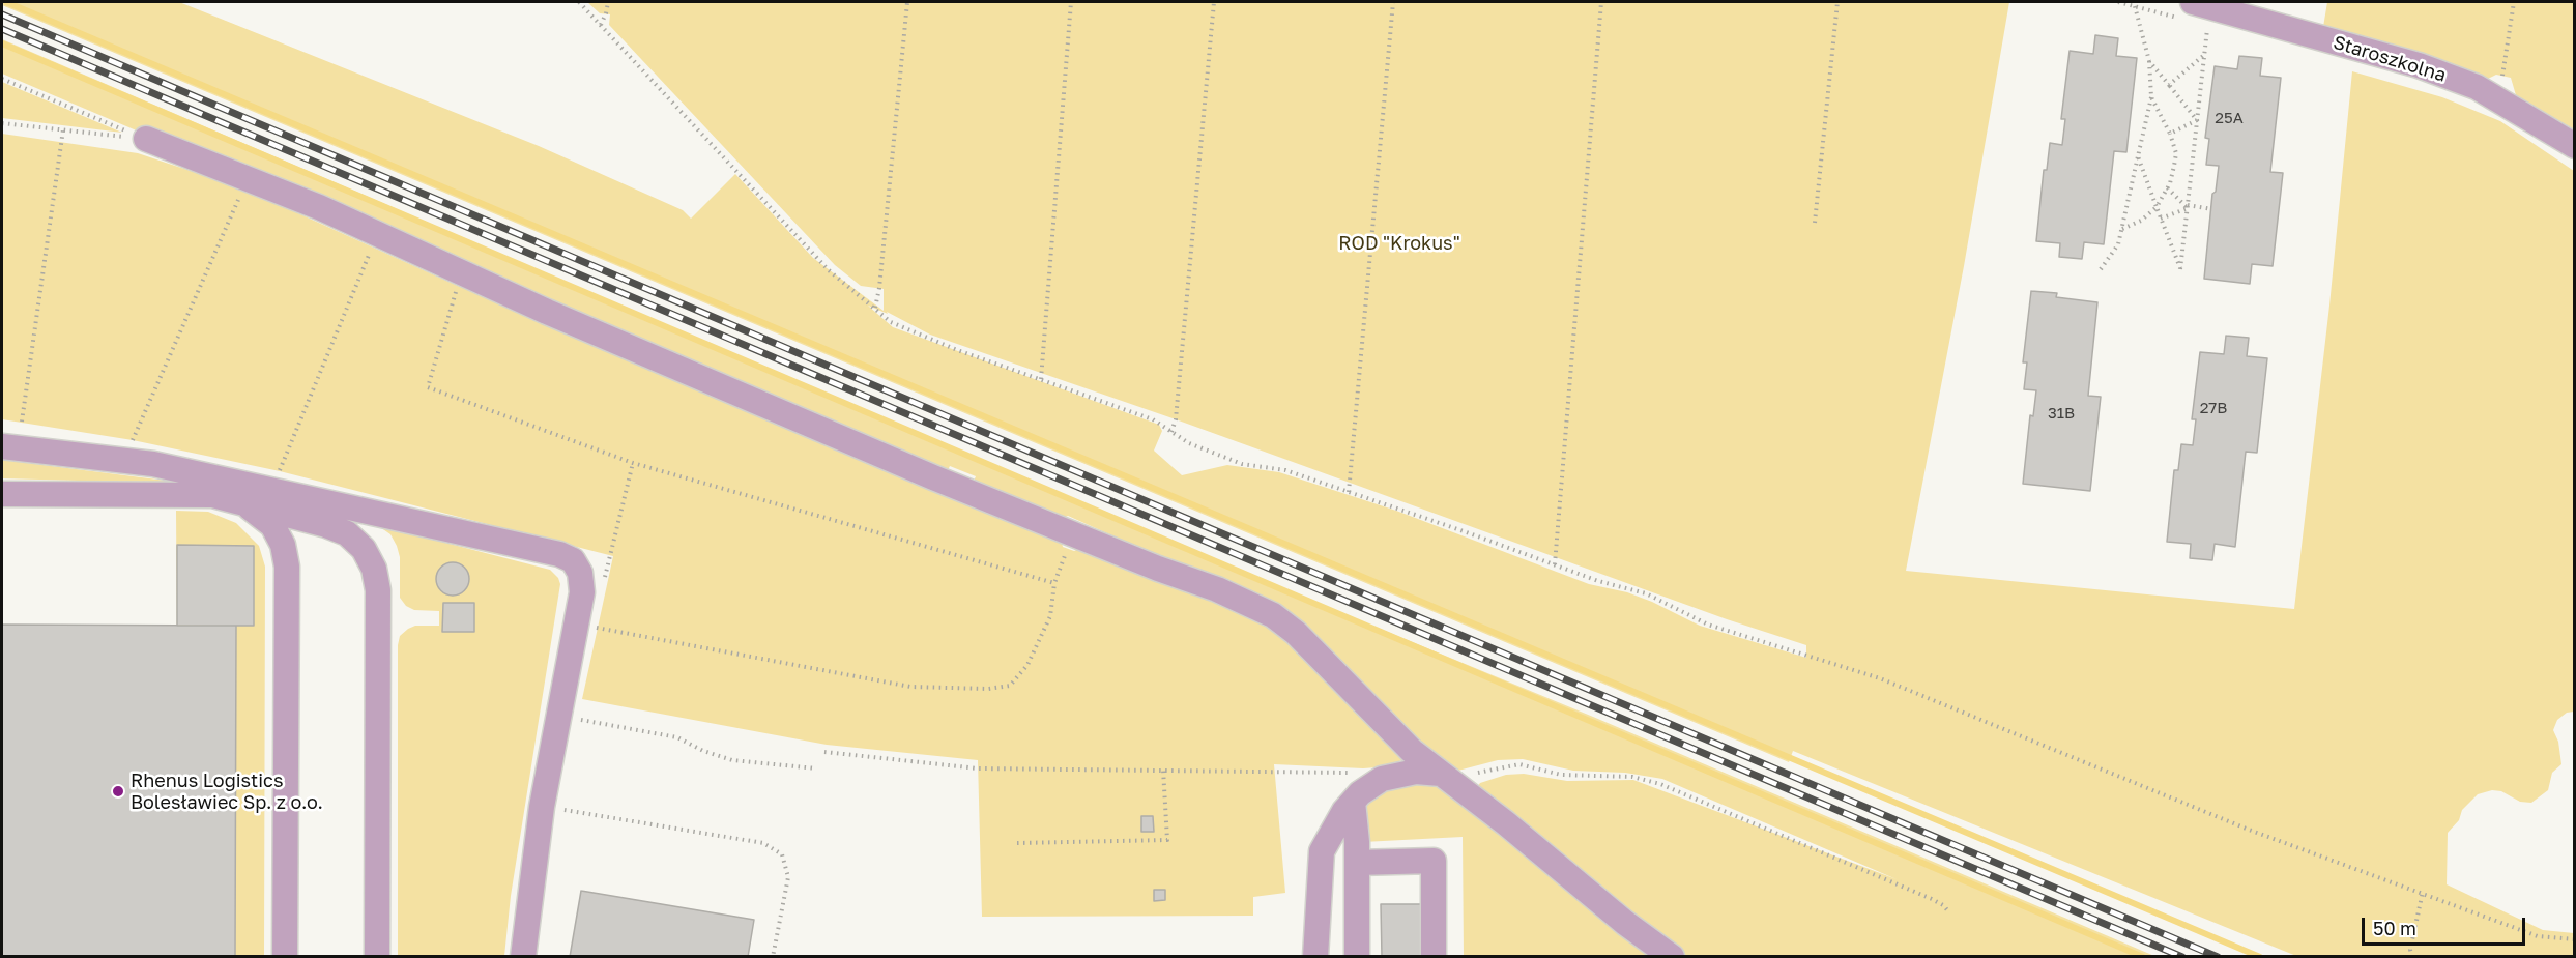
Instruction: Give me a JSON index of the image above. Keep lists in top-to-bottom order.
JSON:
{
  "streets": {
    "street": ["Staroszkolna"]
  },
  "parks": ["ROD \"Krokus\""],
  "places": ["Rhenus Logistics Bolesławiec Sp. z o.o."],
  "house_numbers": ["25A", "27B", "31B"],
  "scale_bar": "50 m"
}
